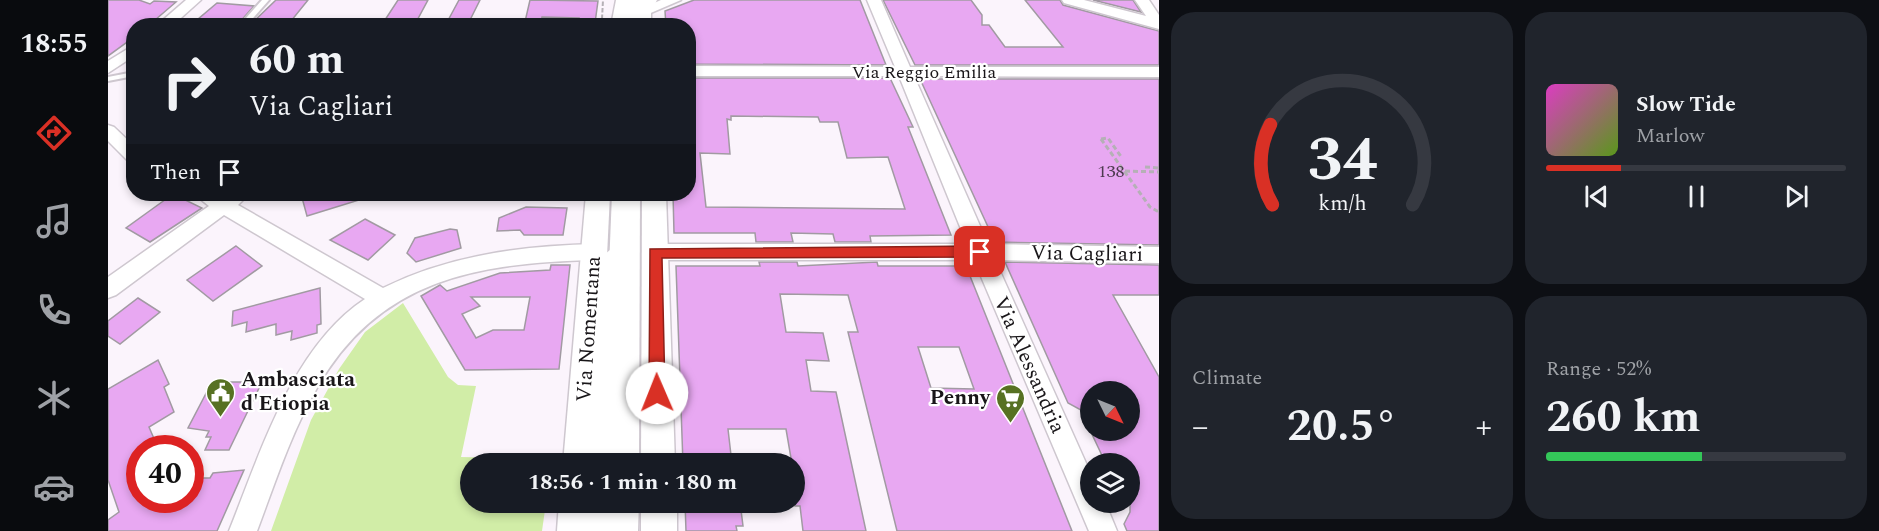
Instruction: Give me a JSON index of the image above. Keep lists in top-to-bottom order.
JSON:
{
  "streets": {
    "main road": ["Via Nomentana"],
    "street": ["Via Reggio Emilia", "Via Cagliari", "Via Alessandria"]
  },
  "crossings": [
    ["Via Reggio Emilia", "Via Alessandria"],
    ["Via Cagliari", "Via Alessandria"]
  ],
  "places": {
    "public building": ["Ambasciata d'Etiopia"],
    "supermarket": ["Penny"]
  },
  "house_numbers": ["138"],
  "north": "bottom right",
  "page": {
    "tabs": "18:55",
    "turn": ["60 m", "Via Cagliari"],
    "song": ["Slow Tide", "Marlow"],
    "then": "Then",
    "tile": [
      "Climate",
      ["Range · 52%", "260 km"]
    ],
    "heat": ["−", "20.5°", "+"],
    "limit": "40",
    "trip": "18:56 · 1 min · 180 m",
    "gauge": ["34", "km/h"]
  }
}
